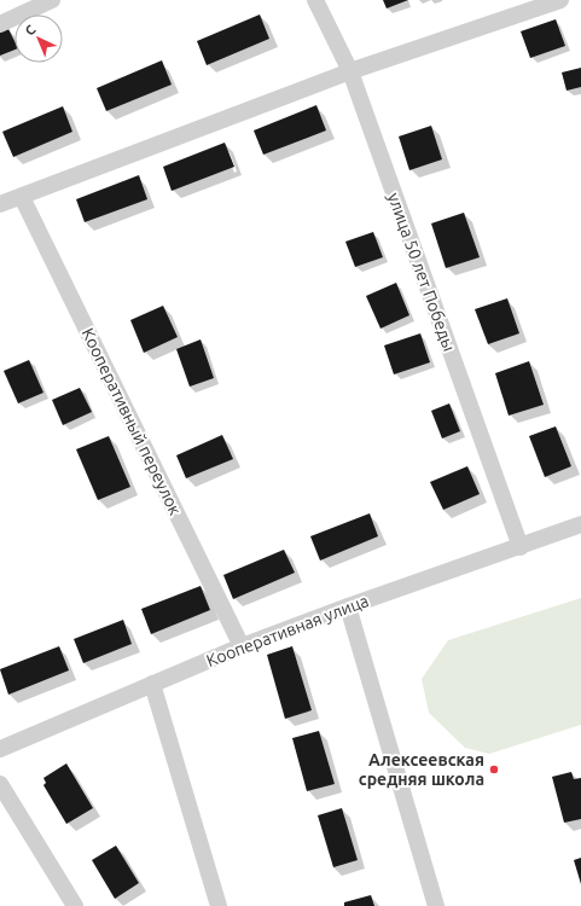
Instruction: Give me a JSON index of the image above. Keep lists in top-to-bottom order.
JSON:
{
  "streets": {
    "street": ["улица 50 лет Победы", "Кооперативный переулок", "Кооперативная улица"]
  },
  "crossings": [
    ["улица 50 лет Победы", "Кооперативная улица"],
    ["Кооперативный переулок", "Кооперативная улица"]
  ],
  "places": ["Алексеевская средняя школа"],
  "north": "top left"
}
